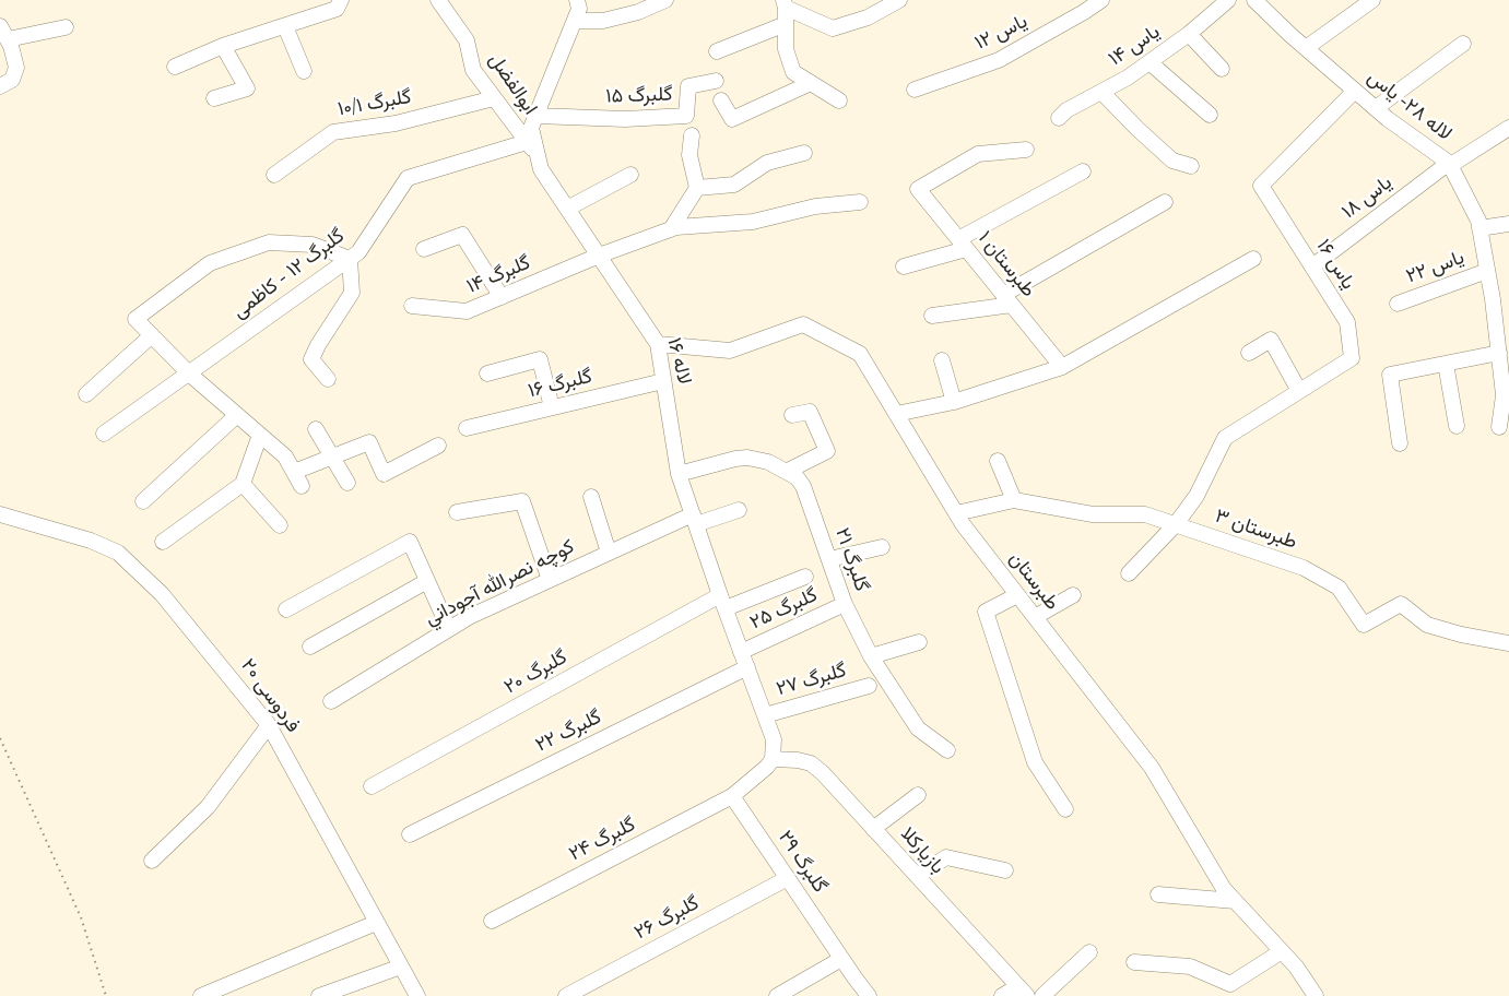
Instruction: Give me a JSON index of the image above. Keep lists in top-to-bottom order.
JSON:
{
  "streets": {
    "street": [
      "یاس ۱۲",
      "یاس ۱۴",
      "ابوالفضل",
      "گلبرگ ۱۵",
      "گلبرگ ۱۰/۱",
      "لاله ۲۸- یاس",
      "یاس ۱۸",
      "طبرستان ۱",
      "یاس ۱۶",
      "یاس ۲۲",
      "گلبرگ ۱۲ - کاظمی",
      "گلبرگ ۱۴",
      "لاله ۱۶",
      "گلبرگ ۱۶",
      "طبرستان ۳",
      "گلبرگ ۲۱",
      "طبرستان",
      "كوچه نصرالله آجوداني",
      "گلبرگ ۲۵",
      "گلبرگ ۲۰",
      "گلبرگ ۲۷",
      "فردوسی ۲۰",
      "گلبرگ ۲۲",
      "گلبرگ ۲۴",
      "بازیارکلا",
      "گلبرگ ۲۹",
      "گلبرگ ۲۶"
    ]
  },
  "crossings": [
    ["ابوالفضل", "گلبرگ ۱۰/۱"],
    ["ابوالفضل", "گلبرگ ۱۲ - کاظمی"],
    ["ابوالفضل", "لاله ۱۶"],
    ["گلبرگ ۱۵", "لاله ۱۶"],
    ["لاله ۲۸- یاس", "یاس ۱۸"],
    ["لاله ۲۸- یاس", "یاس ۱۶"],
    ["لاله ۲۸- یاس", "یاس ۲۲"],
    ["یاس ۱۸", "یاس ۱۶"],
    ["یاس ۱۶", "طبرستان ۳"],
    ["گلبرگ ۱۴", "لاله ۱۶"],
    ["لاله ۱۶", "گلبرگ ۱۶"],
    ["لاله ۱۶", "طبرستان"],
    ["لاله ۱۶", "كوچه نصرالله آجوداني"],
    ["لاله ۱۶", "گلبرگ ۲۵"],
    ["لاله ۱۶", "گلبرگ ۲۰"],
    ["لاله ۱۶", "گلبرگ ۲۷"],
    ["لاله ۱۶", "گلبرگ ۲۲"],
    ["لاله ۱۶", "بازیارکلا"],
    ["طبرستان ۳", "طبرستان"],
    ["گلبرگ ۲۱", "گلبرگ ۲۵"],
    ["گلبرگ ۲۴", "گلبرگ ۲۹"],
    ["گلبرگ ۲۹", "گلبرگ ۲۶"]
  ]
}
